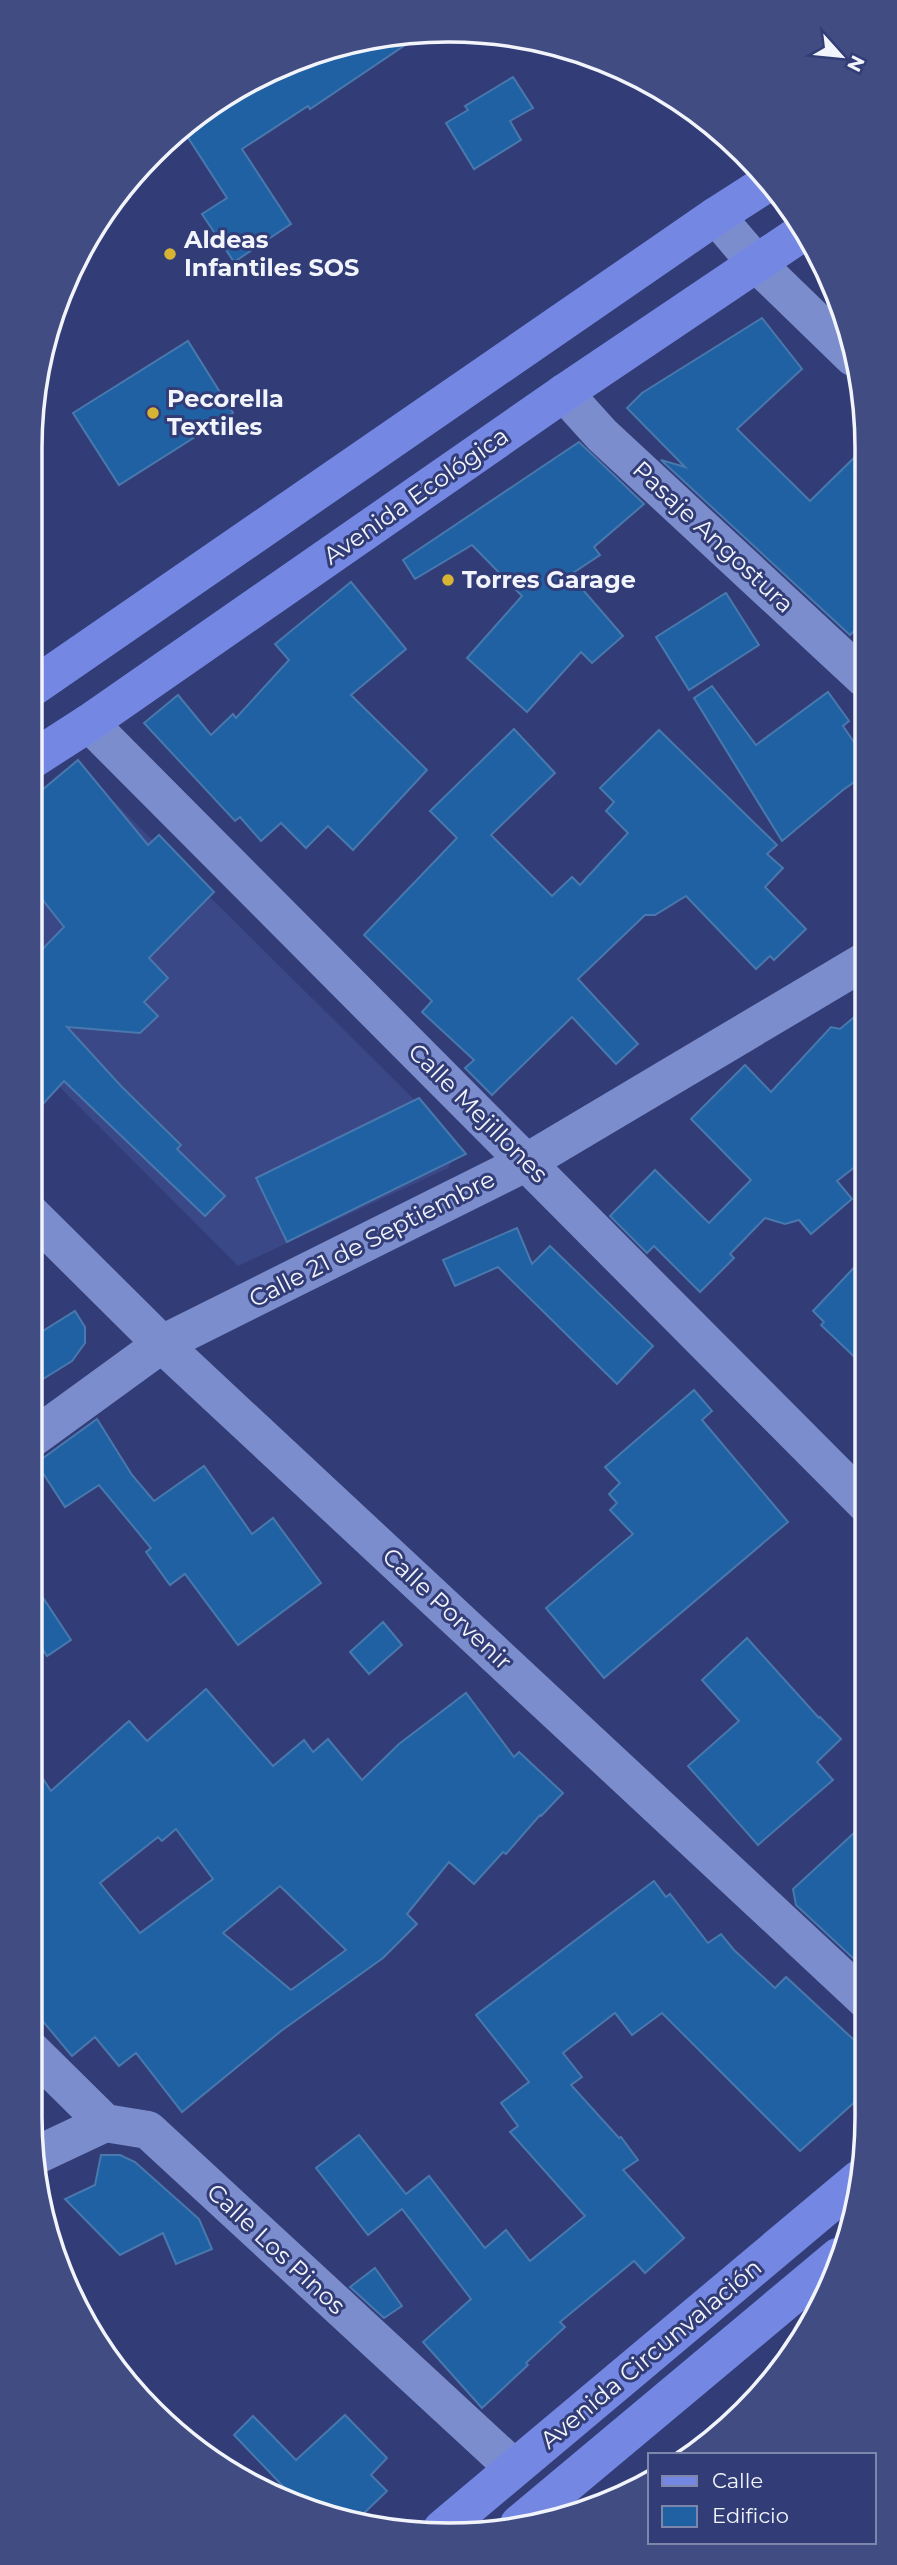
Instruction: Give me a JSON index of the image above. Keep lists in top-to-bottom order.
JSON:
{
  "streets": {
    "main road": ["Avenida Ecológica", "Avenida Circunvalación"],
    "street": [
      "Pasaje Angostura",
      "Calle Mejillones",
      "Calle 21 de Septiembre",
      "Calle Porvenir",
      "Calle Los Pinos"
    ]
  },
  "crossings": [
    ["Avenida Ecológica", "Pasaje Angostura"],
    ["Avenida Ecológica", "Calle Mejillones"],
    ["Calle Mejillones", "Calle 21 de Septiembre"],
    ["Calle 21 de Septiembre", "Calle Porvenir"],
    ["Calle Los Pinos", "Avenida Circunvalación"]
  ],
  "places": ["Aldeas Infantiles SOS", "Pecorella Textiles", "Torres Garage"],
  "legend": ["Calle", "Edificio"],
  "north": "bottom right"
}
